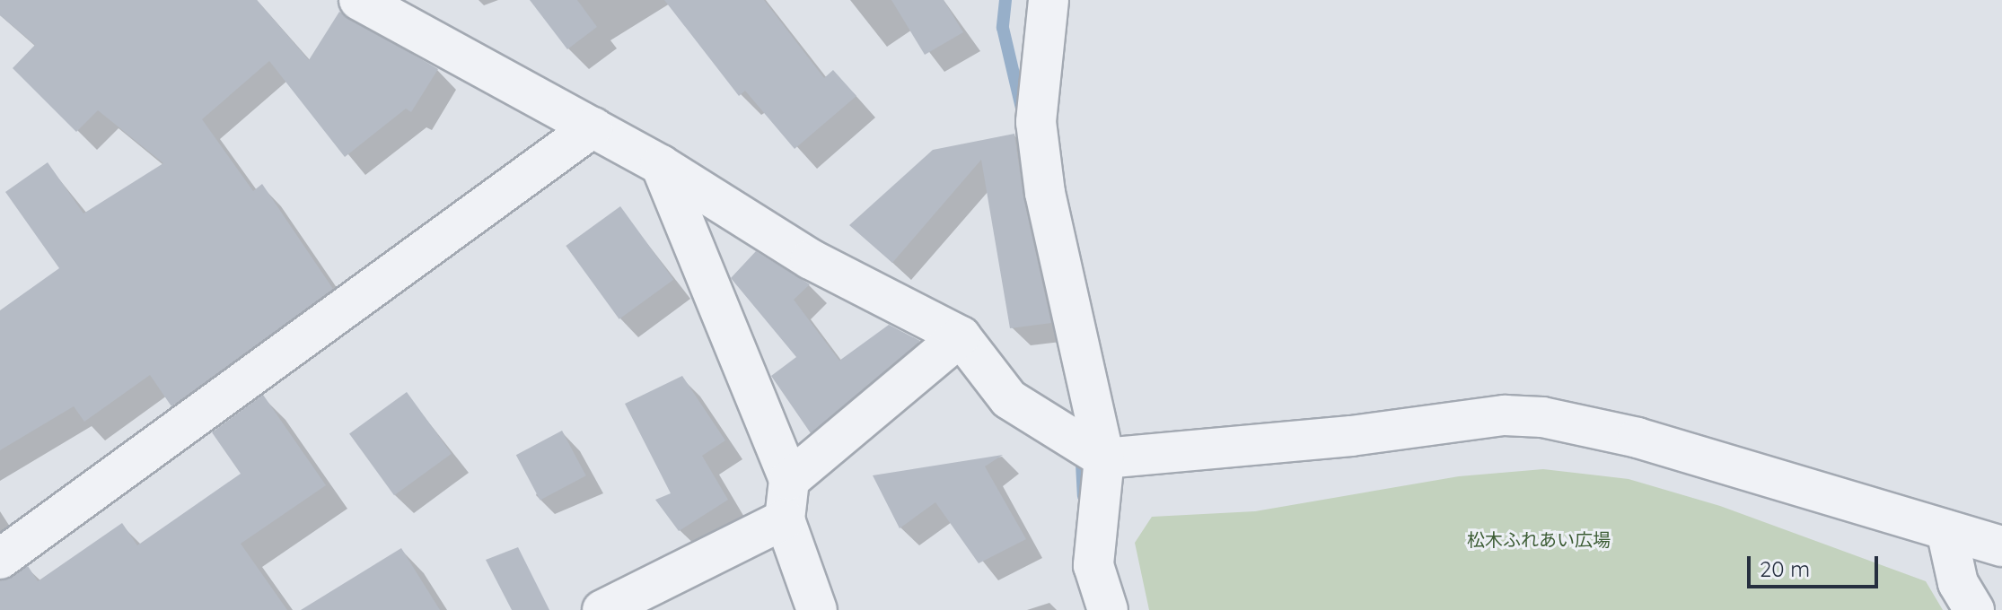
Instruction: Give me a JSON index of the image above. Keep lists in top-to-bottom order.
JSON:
{
  "parks": ["松木ふれあい広場"],
  "scale_bar": "20 m"
}
